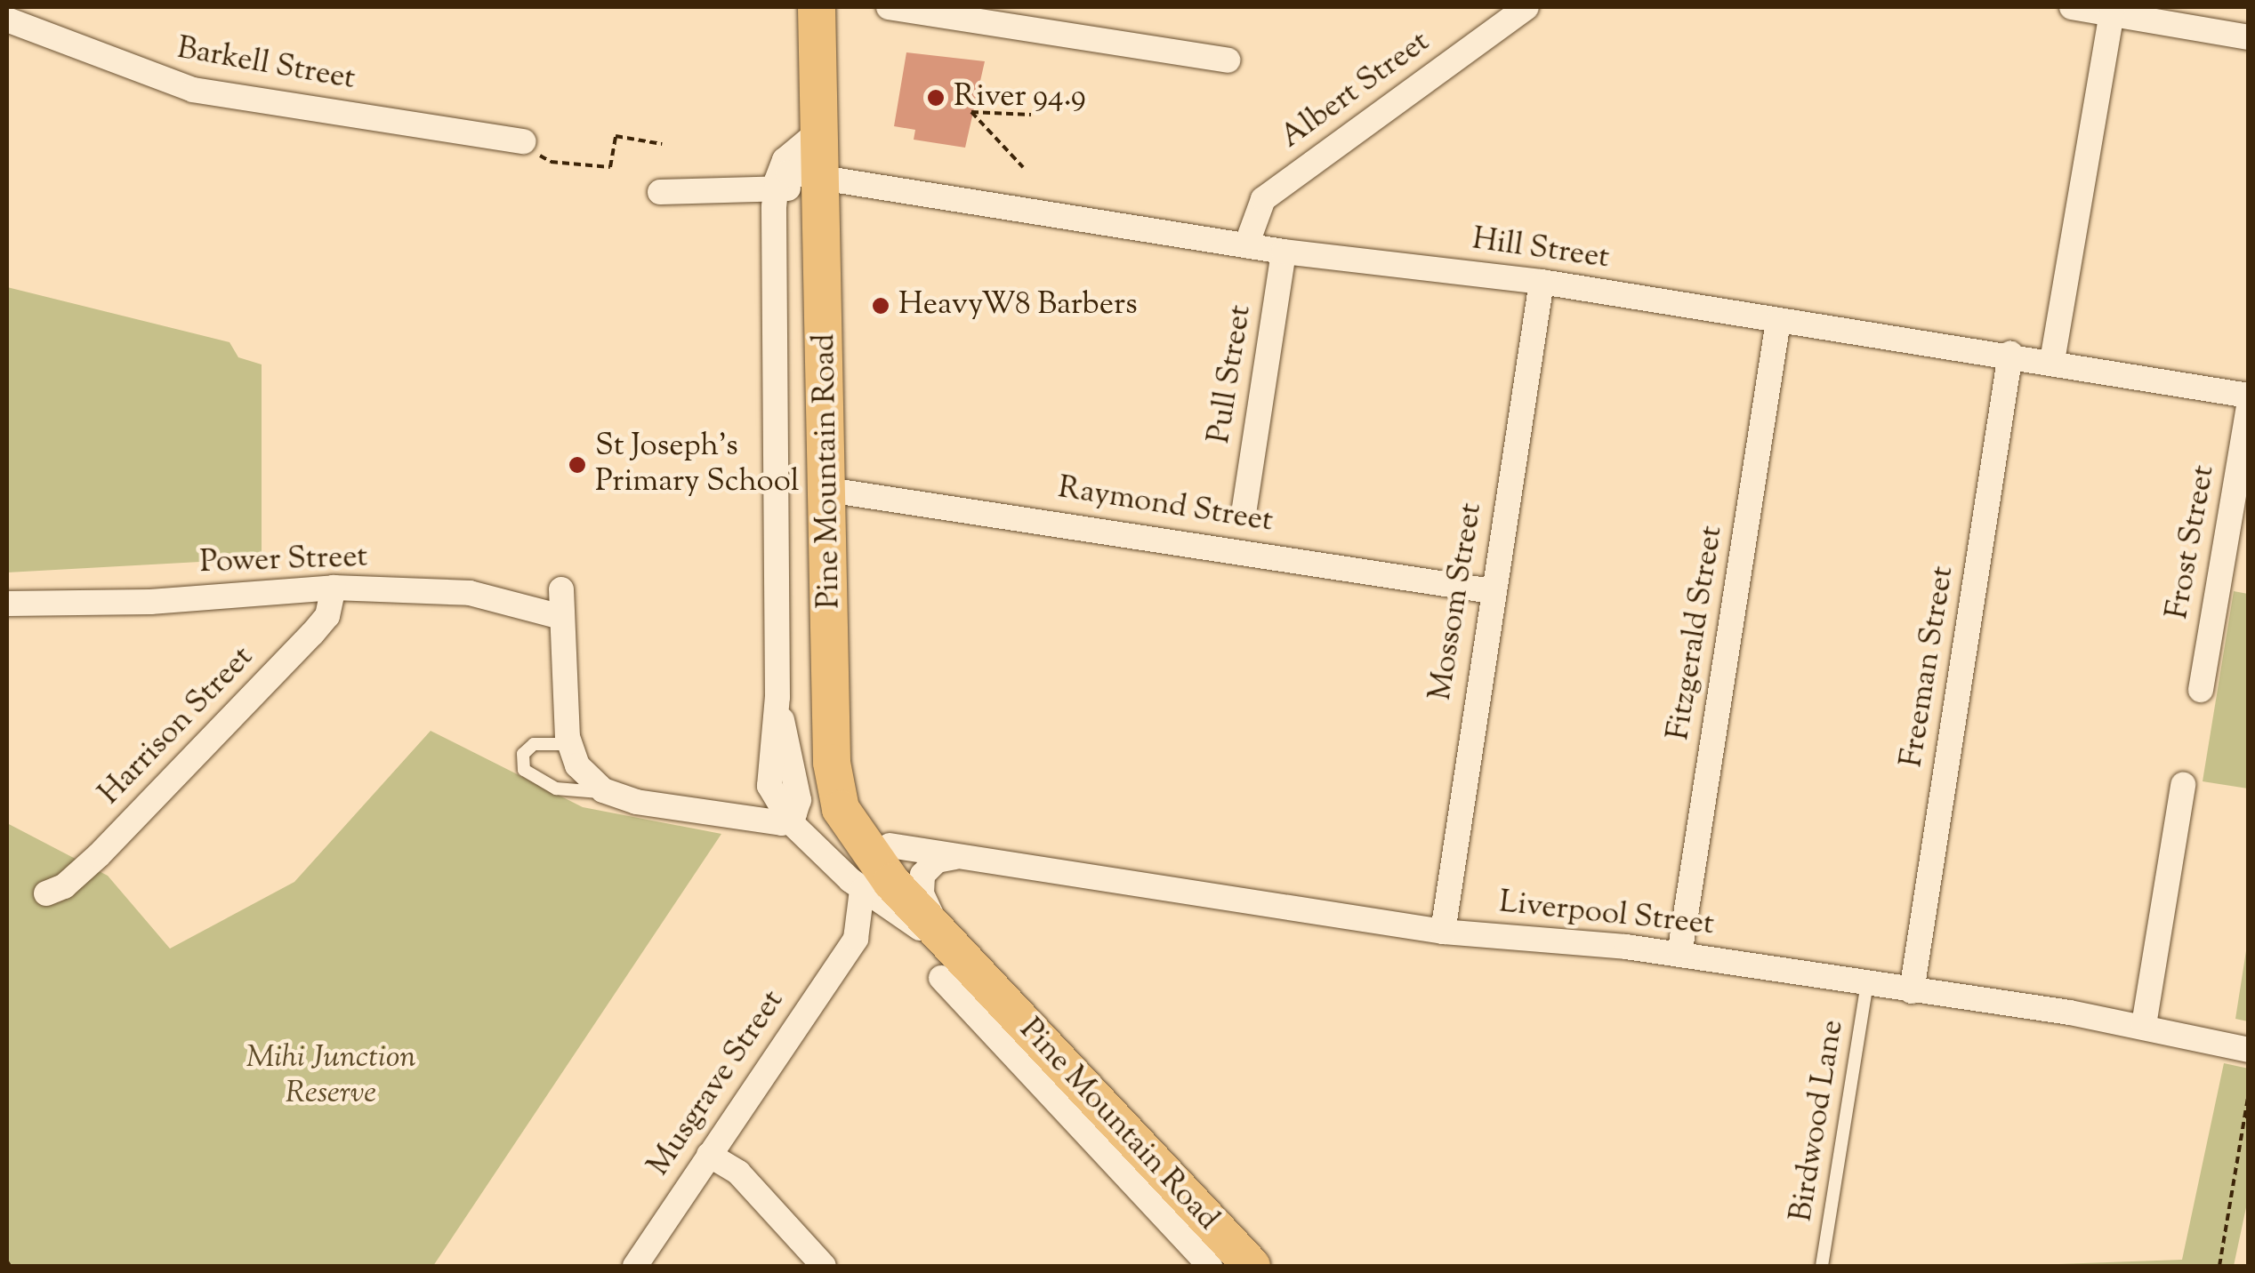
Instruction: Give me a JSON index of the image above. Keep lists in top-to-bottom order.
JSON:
{
  "streets": {
    "main road": ["Pine Mountain Road"],
    "street": [
      "Barkell Street",
      "Albert Street",
      "Hill Street",
      "Pull Street",
      "Raymond Street",
      "Frost Street",
      "Power Street",
      "Mossom Street",
      "Fitzgerald Street",
      "Freeman Street",
      "Harrison Street",
      "Liverpool Street",
      "Musgrave Street"
    ],
    "lane": ["Birdwood Lane"]
  },
  "crossings": [
    ["Albert Street", "Hill Street"],
    ["Hill Street", "Pull Street"],
    ["Hill Street", "Pine Mountain Road"],
    ["Hill Street", "Mossom Street"],
    ["Hill Street", "Fitzgerald Street"],
    ["Hill Street", "Freeman Street"],
    ["Pine Mountain Road", "Raymond Street"],
    ["Pine Mountain Road", "Musgrave Street"],
    ["Raymond Street", "Mossom Street"],
    ["Power Street", "Harrison Street"],
    ["Mossom Street", "Liverpool Street"],
    ["Fitzgerald Street", "Liverpool Street"],
    ["Freeman Street", "Liverpool Street"],
    ["Liverpool Street", "Birdwood Lane"]
  ],
  "parks": ["Mihi Junction Reserve"],
  "places": ["River 94.9", "HeavyW8 Barbers", "St Joseph's Primary School"]
}
